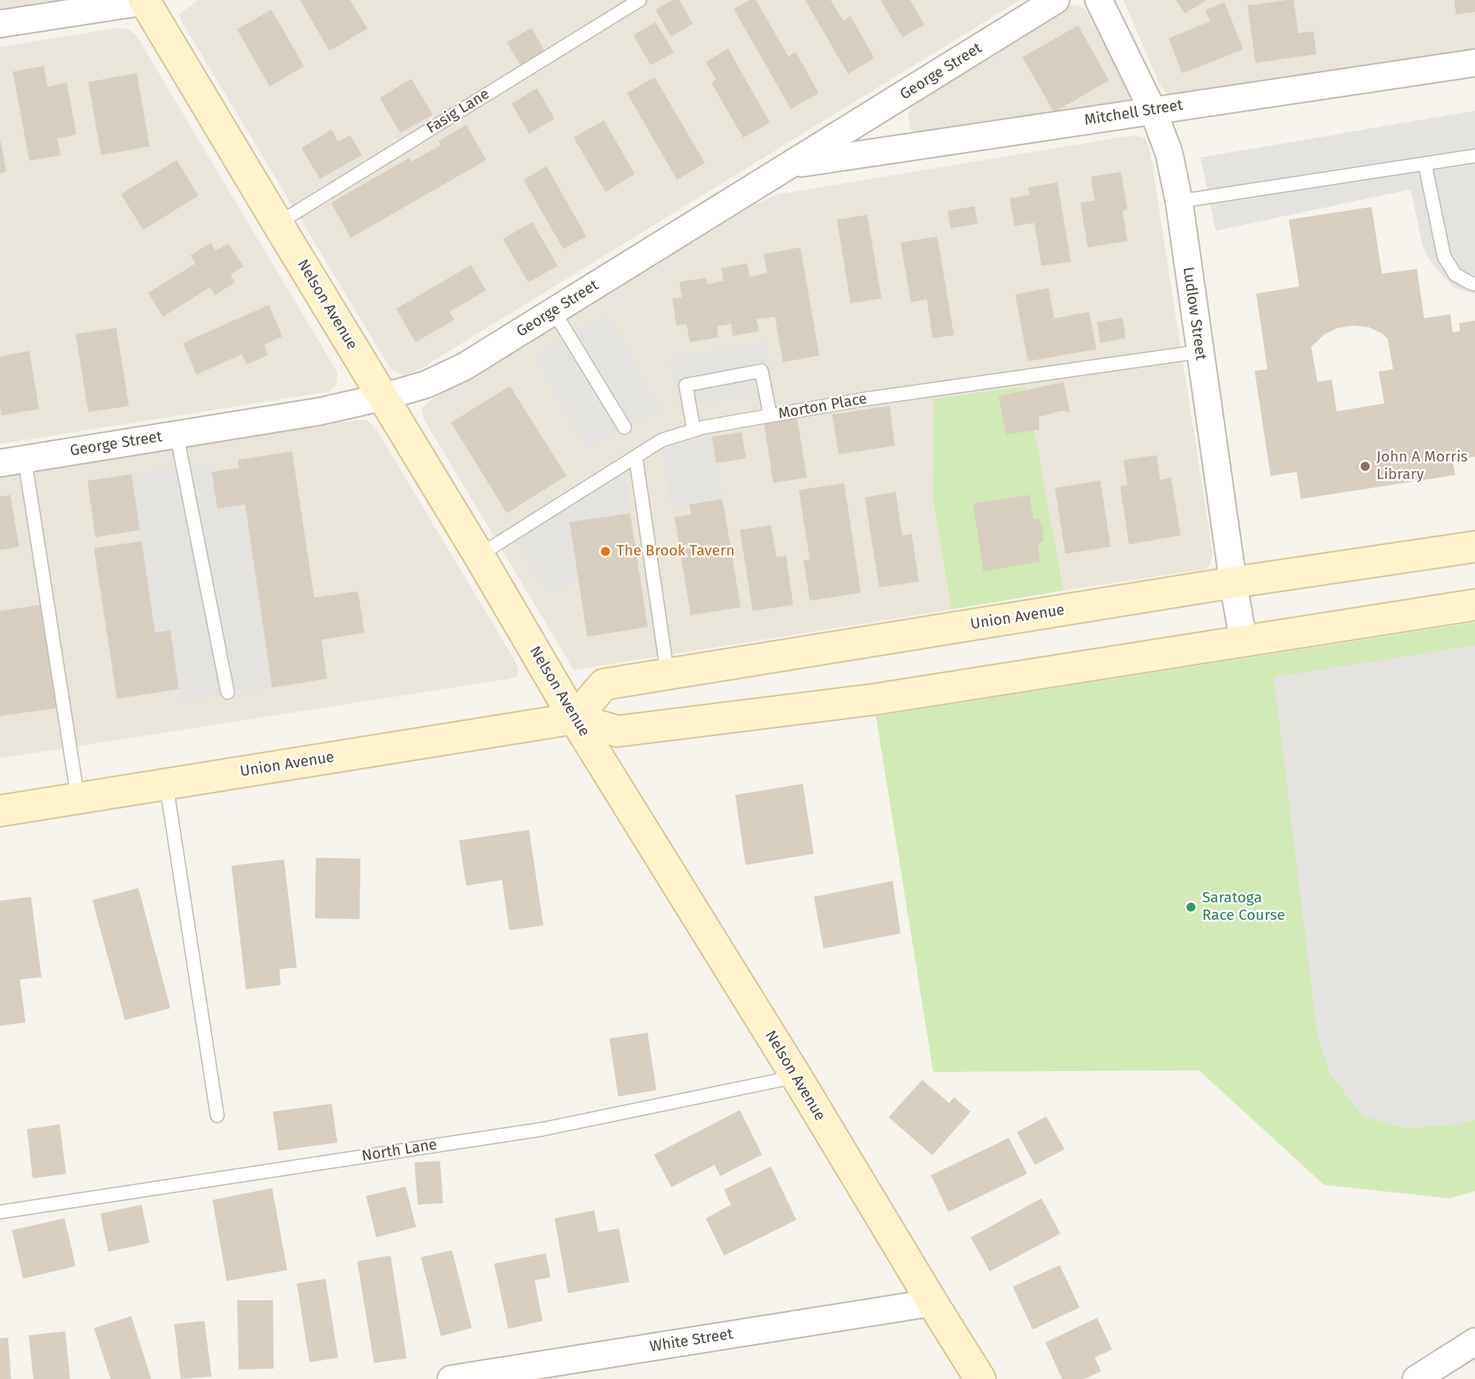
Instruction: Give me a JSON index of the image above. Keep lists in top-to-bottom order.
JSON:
{
  "streets": {
    "main road": ["Nelson Avenue", "Union Avenue"],
    "street": [
      "George Street",
      "Mitchell Street",
      "Ludlow Street",
      "White Street"
    ],
    "lane": ["Fasig Lane", "Morton Place", "North Lane"]
  },
  "crossings": [
    ["George Street", "Mitchell Street"],
    ["George Street", "Nelson Avenue"],
    ["Fasig Lane", "Nelson Avenue"],
    ["Mitchell Street", "Ludlow Street"],
    ["Nelson Avenue", "Morton Place"],
    ["Nelson Avenue", "Union Avenue"],
    ["Nelson Avenue", "North Lane"],
    ["Nelson Avenue", "White Street"],
    ["Ludlow Street", "Morton Place"],
    ["Ludlow Street", "Union Avenue"]
  ],
  "places": ["John A Morris Library", "The Brook Tavern", "Saratoga Race Course"]
}
